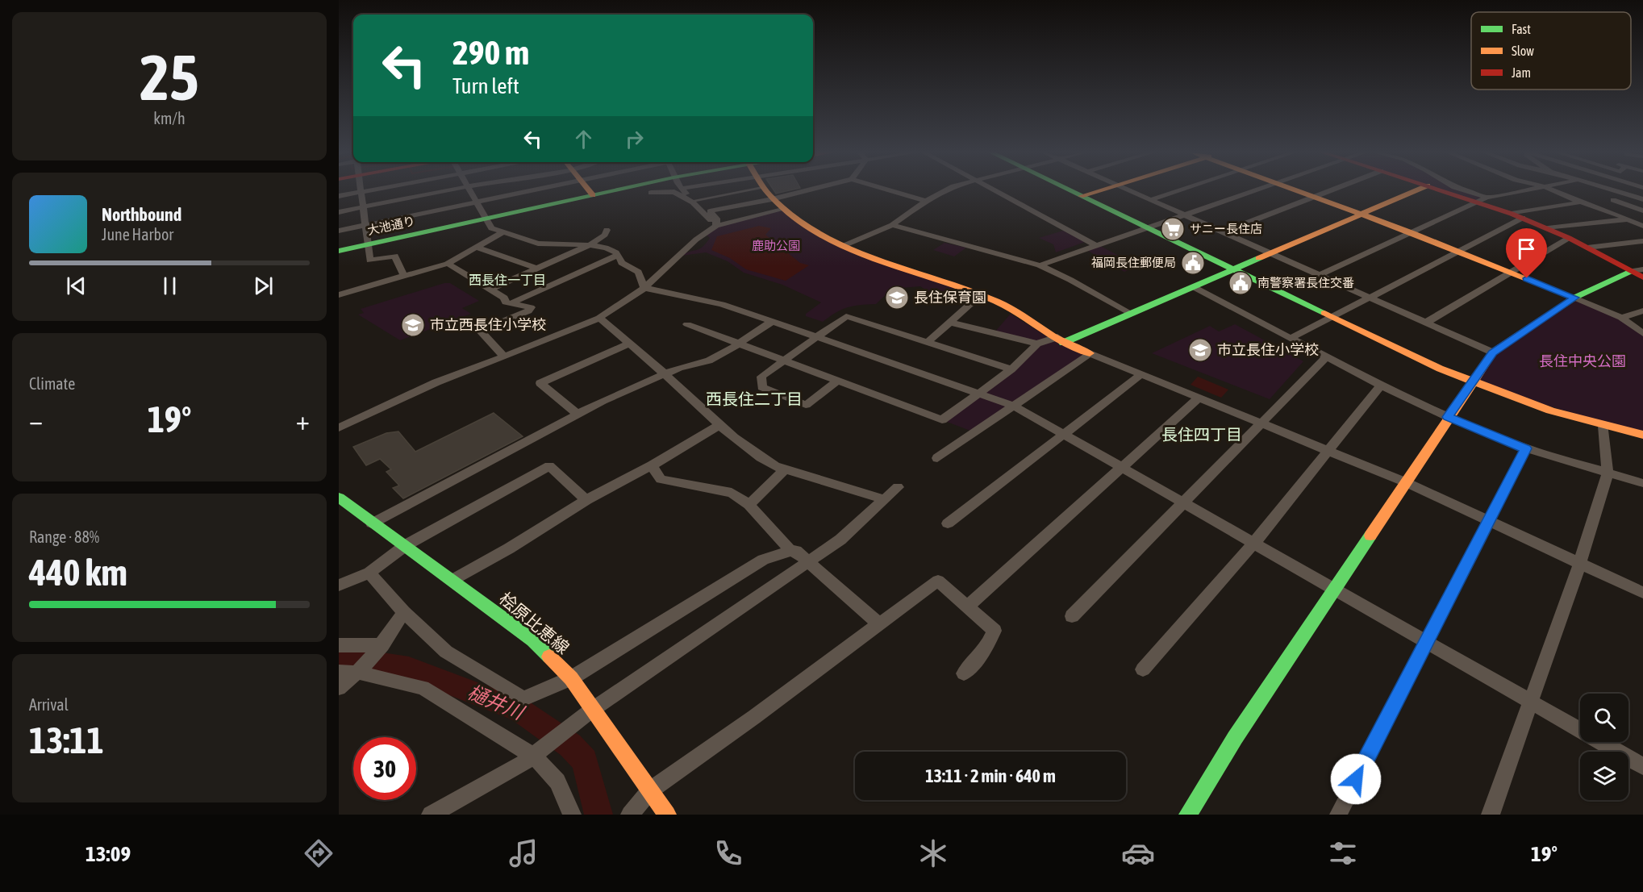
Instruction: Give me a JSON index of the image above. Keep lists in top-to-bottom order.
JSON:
{
  "streets": {
    "street": ["大池通り", "桧原比恵線"]
  },
  "districts": ["西長住一丁目", "西長住二丁目", "長住四丁目"],
  "water": ["樋井川"],
  "parks": ["鹿助公園", "長住中央公園"],
  "places": {
    "supermarket": ["サニー長住店"],
    "public building": ["福岡長住郵便局", "南警察署長住交番"],
    "school or university": ["長住保育園", "市立西長住小学校", "市立長住小学校"]
  },
  "legend": ["Fast", "Slow", "Jam"],
  "page": {
    "tile": [
      ["25", "km/h"],
      "Climate",
      ["Range · 88%", "440 km"],
      ["Arrival", "13:11"]
    ],
    "turn": ["290 m", "Turn left"],
    "song": ["Northbound", "June Harbor"],
    "heat": ["−", "19°", "+"],
    "limit": "30",
    "trip": "13:11 · 2 min · 640 m",
    "tabs": ["13:09", "19°"]
  }
}
